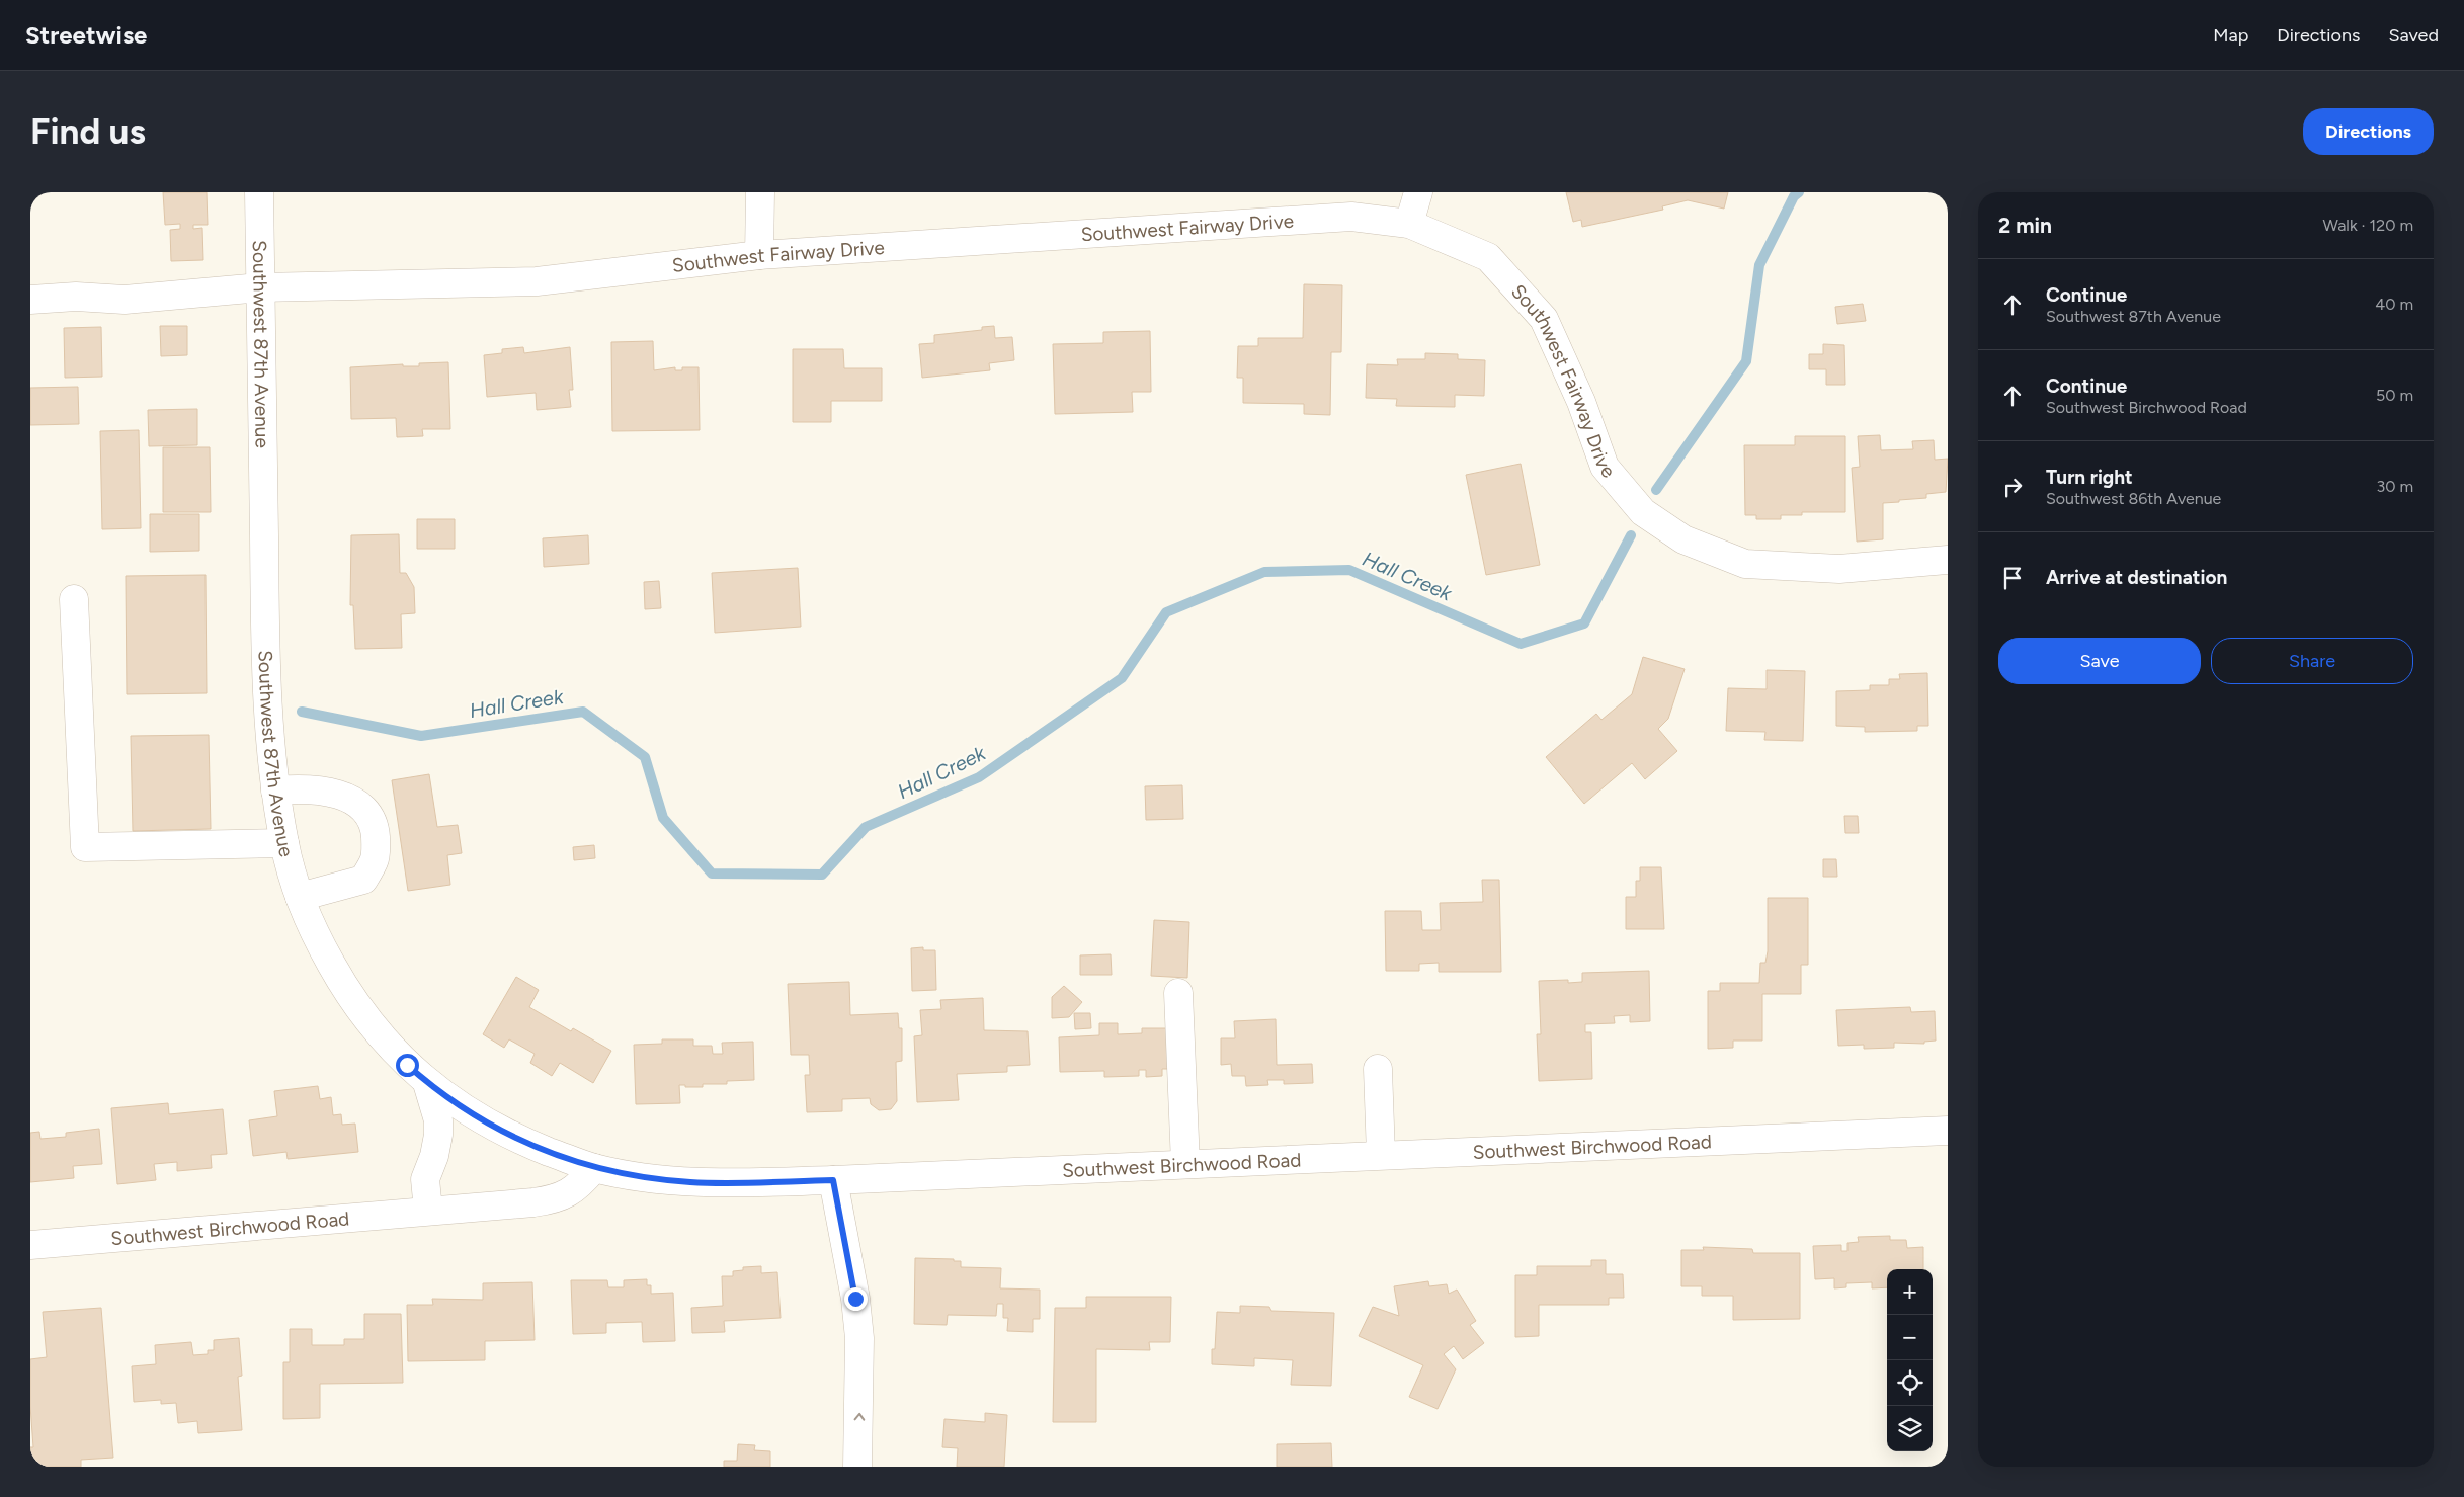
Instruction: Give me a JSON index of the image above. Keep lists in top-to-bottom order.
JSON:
{
  "streets": {
    "street": ["Southwest Fairway Drive", "Southwest 87th Avenue", "Southwest Birchwood Road"]
  },
  "crossings": [
    ["Southwest Fairway Drive", "Southwest 87th Avenue"],
    ["Southwest 87th Avenue", "Southwest Birchwood Road"]
  ],
  "water": ["Hall Creek"],
  "page": {
    "header": "Streetwise",
    "nav": ["Map", "Directions", "Saved"],
    "buttons": [
      "Directions",
      ["Save", "Share"]
    ],
    "title": "Find us",
    "heading": ["2 min", "Walk · 120 m"],
    "list": [
      ["Continue", "Southwest 87th Avenue", "40 m"],
      ["Continue", "Southwest Birchwood Road", "50 m"],
      ["Turn right", "Southwest 86th Avenue", "30 m"],
      "Arrive at destination"
    ],
    "map_buttons": ["+", "−"]
  }
}
